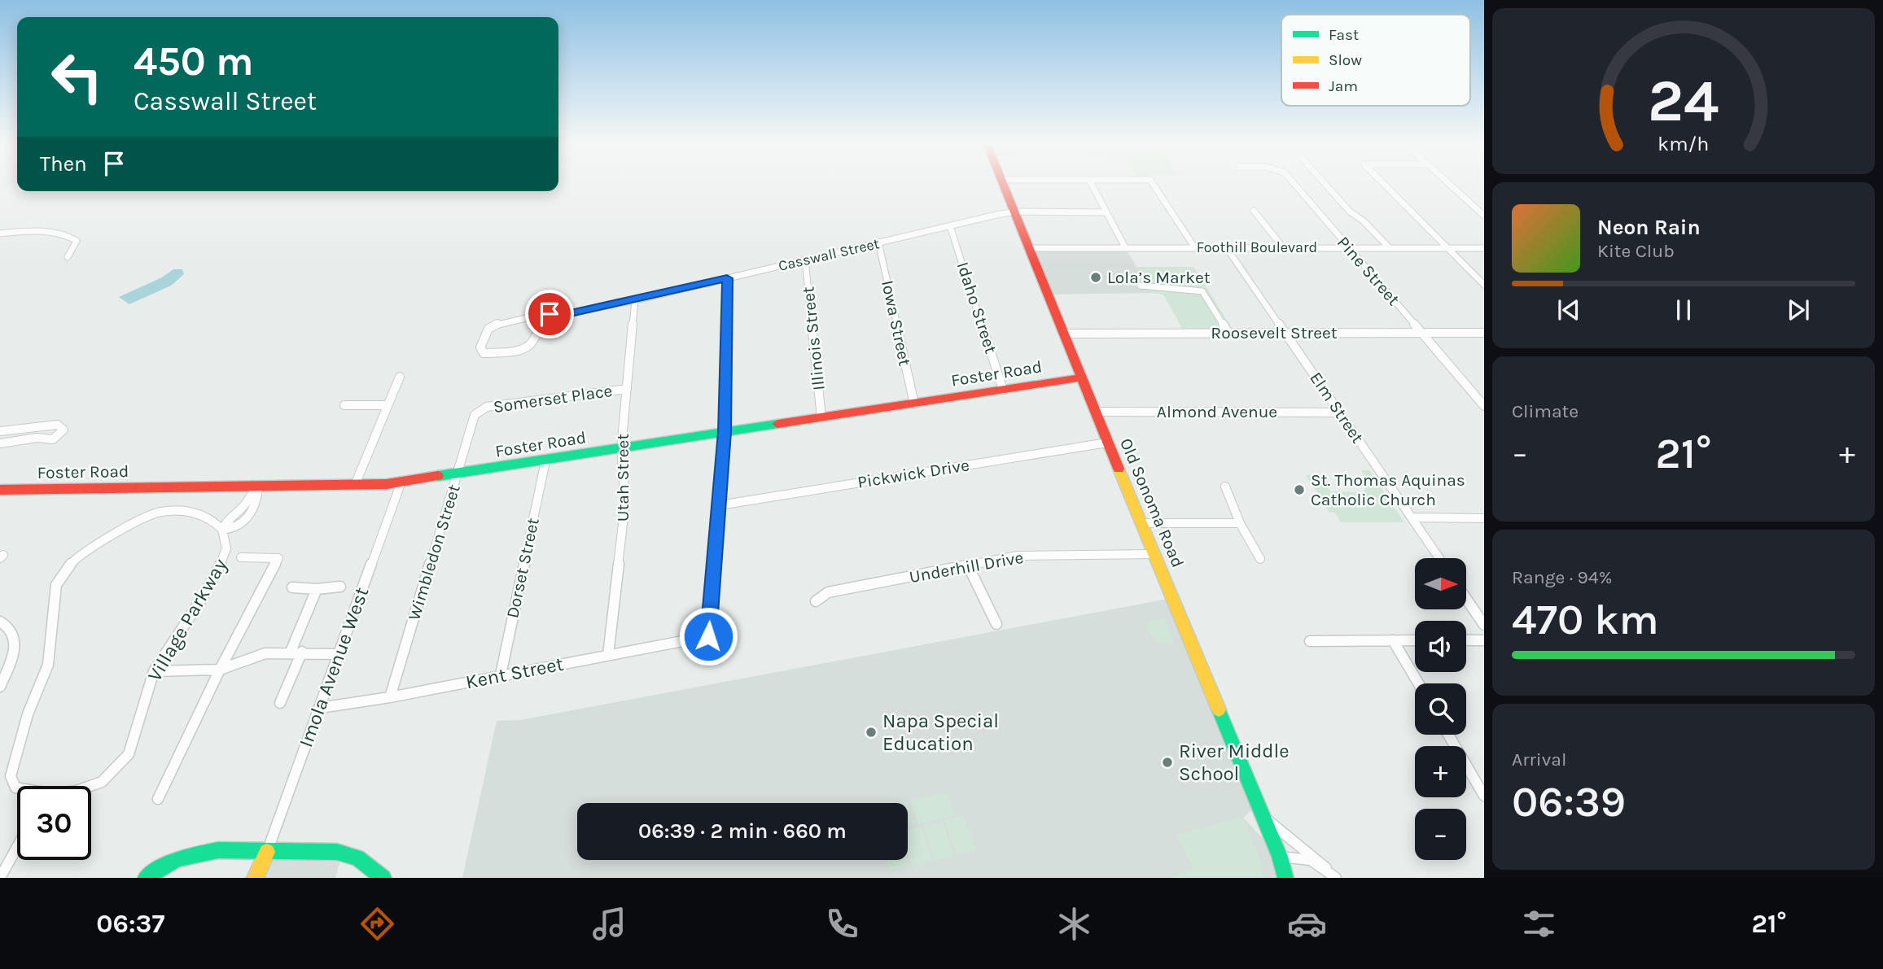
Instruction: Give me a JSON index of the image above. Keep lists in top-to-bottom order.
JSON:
{
  "streets": {
    "street": [
      "Foothill Boulevard",
      "Casswall Street",
      "Pine Street",
      "Idaho Street",
      "Iowa Street",
      "Roosevelt Street",
      "Illinois Street",
      "Foster Road",
      "Somerset Place",
      "Elm Street",
      "Almond Avenue",
      "Pickwick Drive",
      "Utah Street",
      "Old Sonoma Road",
      "Wimbledon Street",
      "Underhill Drive",
      "Dorset Street",
      "Village Parkway",
      "Imola Avenue West",
      "Kent Street"
    ]
  },
  "crossings": [
    ["Foothill Boulevard", "Pine Street"],
    ["Foothill Boulevard", "Elm Street"],
    ["Foothill Boulevard", "Old Sonoma Road"],
    ["Casswall Street", "Idaho Street"],
    ["Casswall Street", "Iowa Street"],
    ["Casswall Street", "Illinois Street"],
    ["Casswall Street", "Utah Street"],
    ["Casswall Street", "Old Sonoma Road"],
    ["Pine Street", "Roosevelt Street"],
    ["Idaho Street", "Foster Road"],
    ["Iowa Street", "Foster Road"],
    ["Roosevelt Street", "Elm Street"],
    ["Roosevelt Street", "Old Sonoma Road"],
    ["Illinois Street", "Foster Road"],
    ["Foster Road", "Utah Street"],
    ["Foster Road", "Old Sonoma Road"],
    ["Foster Road", "Wimbledon Street"],
    ["Foster Road", "Dorset Street"],
    ["Foster Road", "Imola Avenue West"],
    ["Somerset Place", "Utah Street"],
    ["Somerset Place", "Wimbledon Street"],
    ["Elm Street", "Almond Avenue"],
    ["Almond Avenue", "Old Sonoma Road"],
    ["Pickwick Drive", "Old Sonoma Road"],
    ["Pickwick Drive", "Kent Street"],
    ["Utah Street", "Kent Street"],
    ["Old Sonoma Road", "Underhill Drive"],
    ["Wimbledon Street", "Kent Street"],
    ["Dorset Street", "Kent Street"],
    ["Imola Avenue West", "Kent Street"]
  ],
  "places": [
    "Lola’s Market",
    "St. Thomas Aquinas Catholic Church",
    "Napa Special Education",
    "River Middle School"
  ],
  "legend": ["Fast", "Slow", "Jam"],
  "north": "right",
  "page": {
    "turn": ["450 m", "Casswall Street"],
    "then": "Then",
    "song": ["Neon Rain", "Kite Club"],
    "tile": [
      "Climate",
      ["Range · 94%", "470 km"],
      ["Arrival", "06:39"]
    ],
    "heat": ["−", "21°", "+"],
    "map_buttons": ["+", "−"],
    "limit": "30",
    "trip": "06:39 · 2 min · 660 m",
    "tabs": ["06:37", "21°"],
    "gauge": ["24", "km/h"]
  }
}
